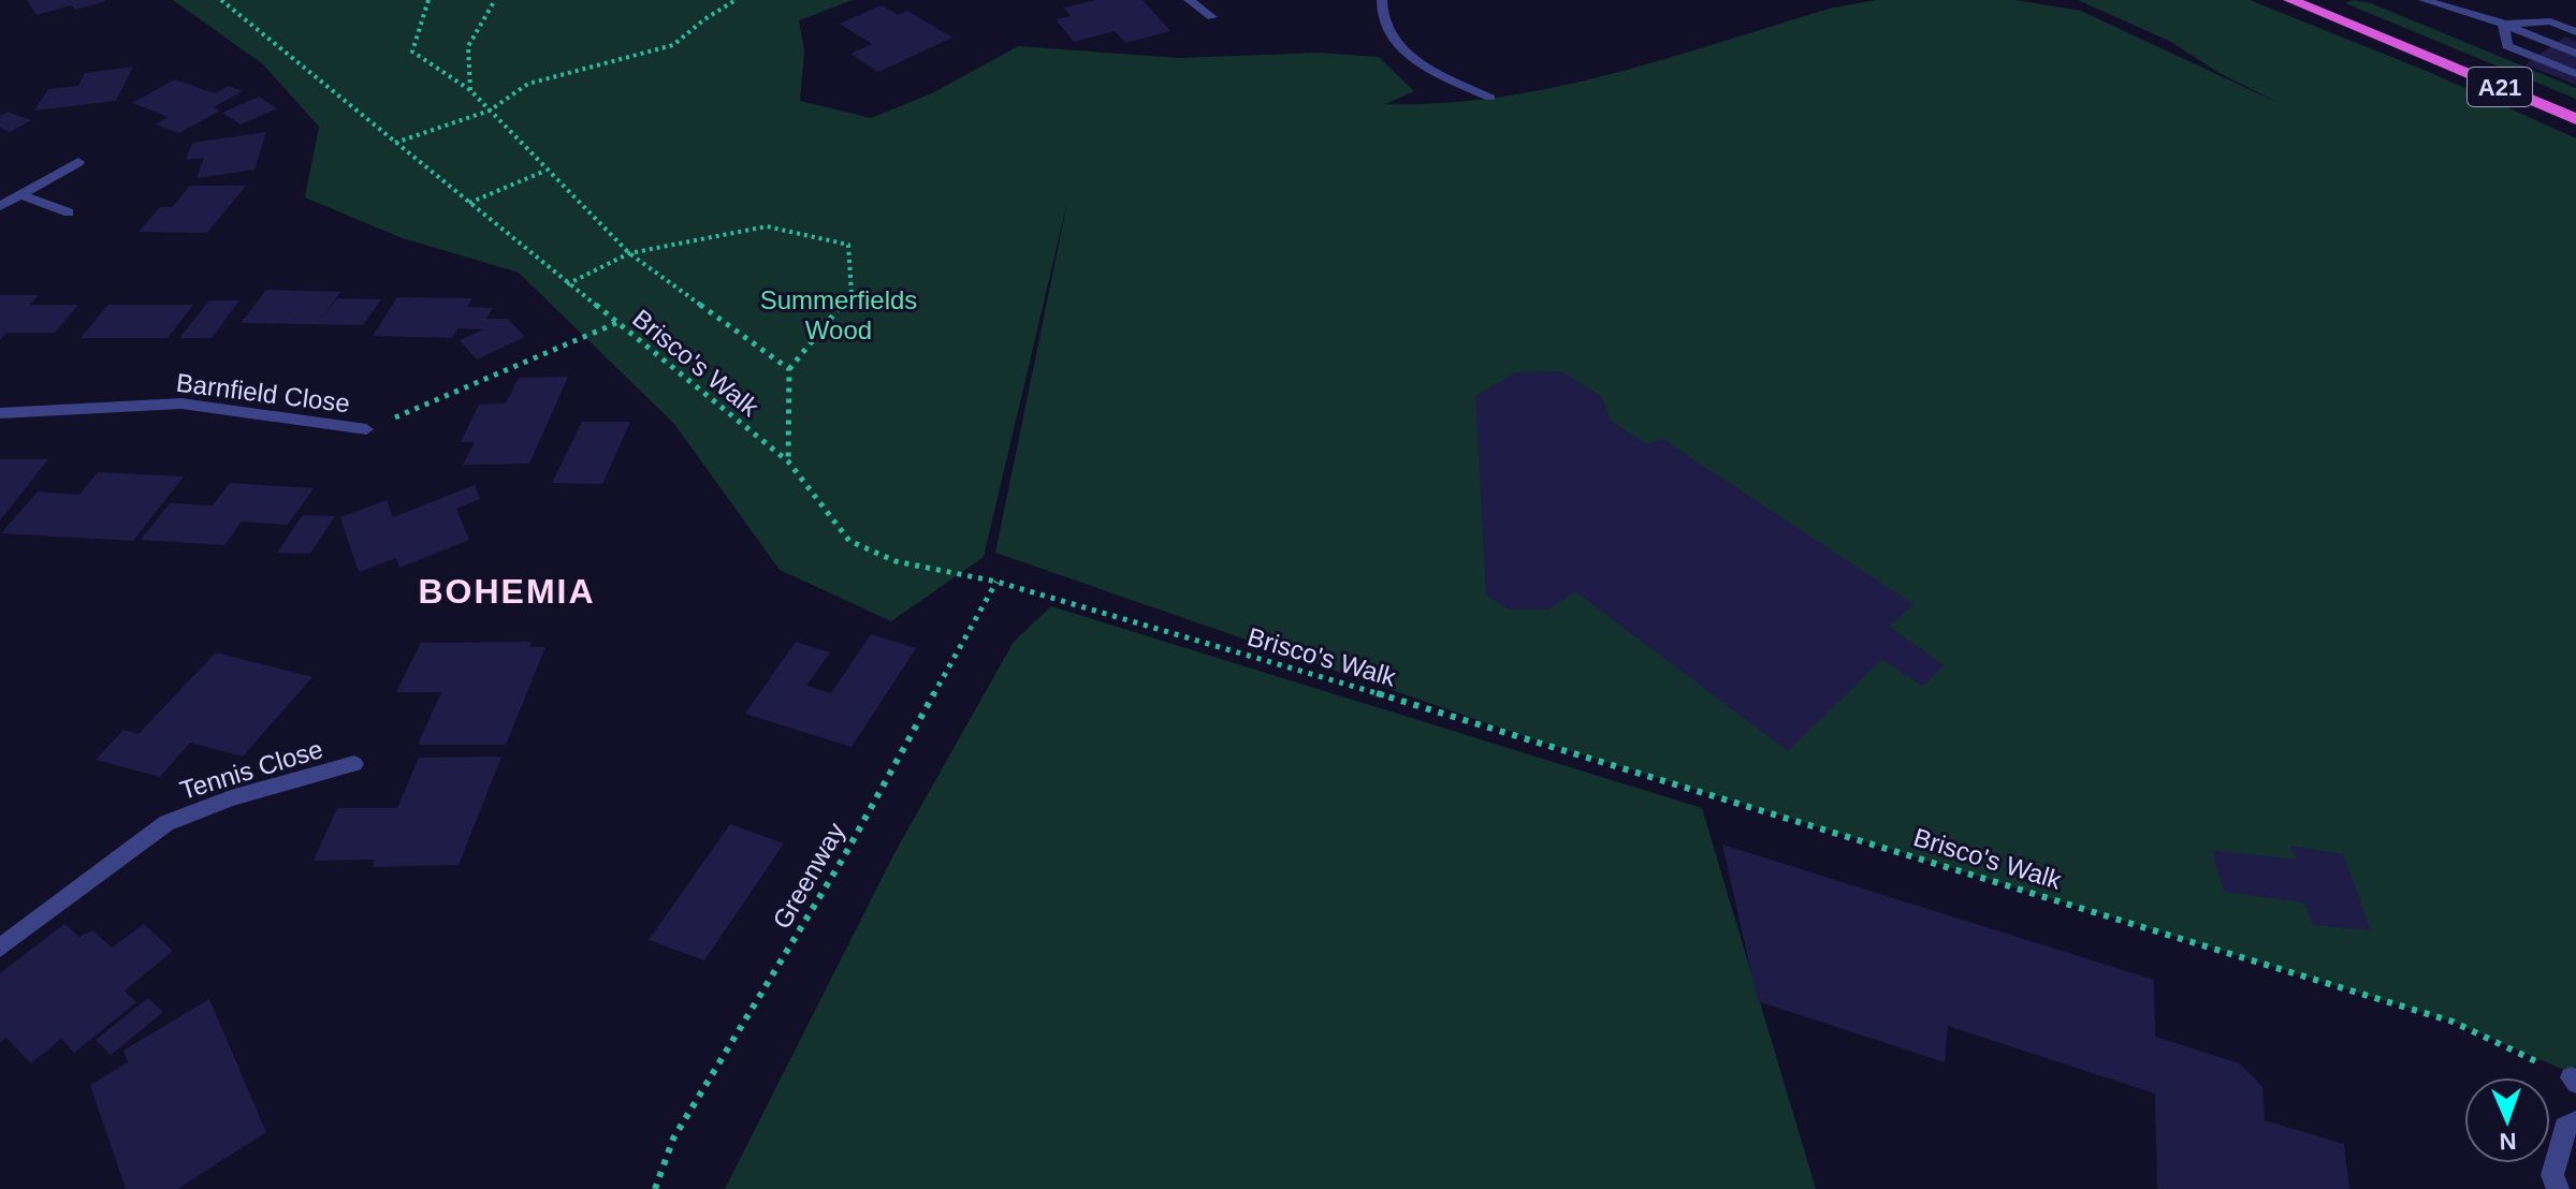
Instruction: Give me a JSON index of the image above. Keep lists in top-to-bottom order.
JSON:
{
  "streets": {
    "highway": ["A21"],
    "street": ["Barnfield Close", "Tennis Close"],
    "path": ["Brisco's Walk", "Greenway"]
  },
  "crossings": [
    ["Brisco's Walk", "Greenway"]
  ],
  "districts": ["BOHEMIA"],
  "parks": ["Summerfields Wood"],
  "north": "bottom"
}
